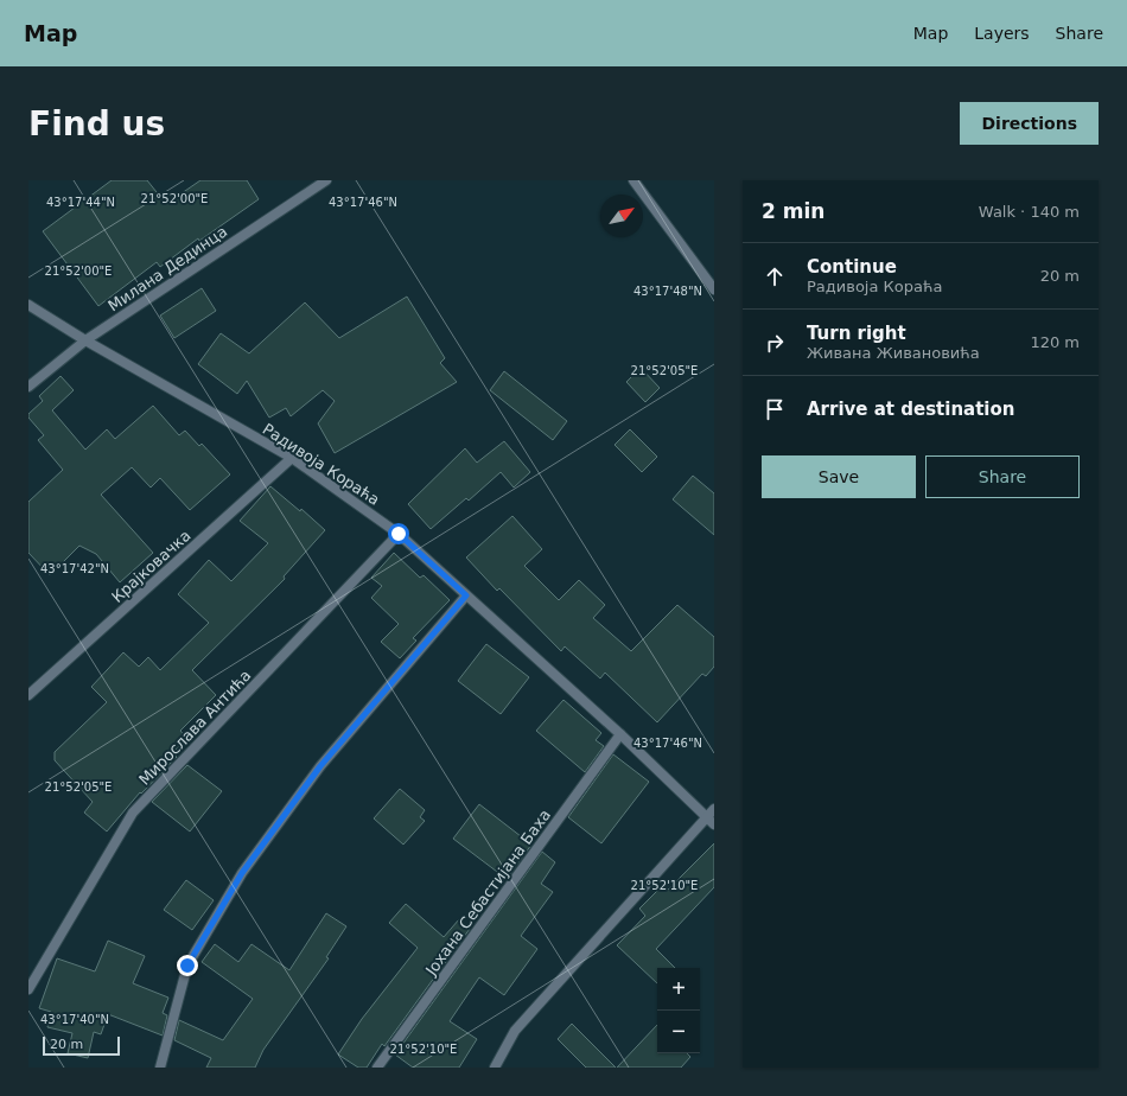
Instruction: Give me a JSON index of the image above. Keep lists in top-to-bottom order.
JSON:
{
  "streets": {
    "street": [
      "Милана Дединца",
      "Радивоја Кораћа",
      "Крајковачка",
      "Мирослава Антића",
      "Јохана Себастијана Баха"
    ]
  },
  "crossings": [
    ["Милана Дединца", "Радивоја Кораћа"],
    ["Радивоја Кораћа", "Крајковачка"],
    ["Радивоја Кораћа", "Мирослава Антића"],
    ["Радивоја Кораћа", "Јохана Себастијана Баха"]
  ],
  "scale_bar": "20 m",
  "north": "top right",
  "page": {
    "header": "Map",
    "nav": ["Map", "Layers", "Share"],
    "buttons": [
      "Directions",
      ["Save", "Share"]
    ],
    "title": "Find us",
    "heading": ["2 min", "Walk · 140 m"],
    "list": [
      ["Continue", "Радивоја Кораћа", "20 m"],
      ["Turn right", "Живана Живановића", "120 m"],
      "Arrive at destination"
    ],
    "map_buttons": ["+", "−"],
    "scale": "20 m"
  },
  "coordinates": [
    "21°52'00\"E",
    "43°17'44\"N",
    "43°17'46\"N",
    "43°17'48\"N",
    "21°52'05\"E",
    "43°17'42\"N",
    "21°52'10\"E",
    "43°17'40\"N"
  ]
}
